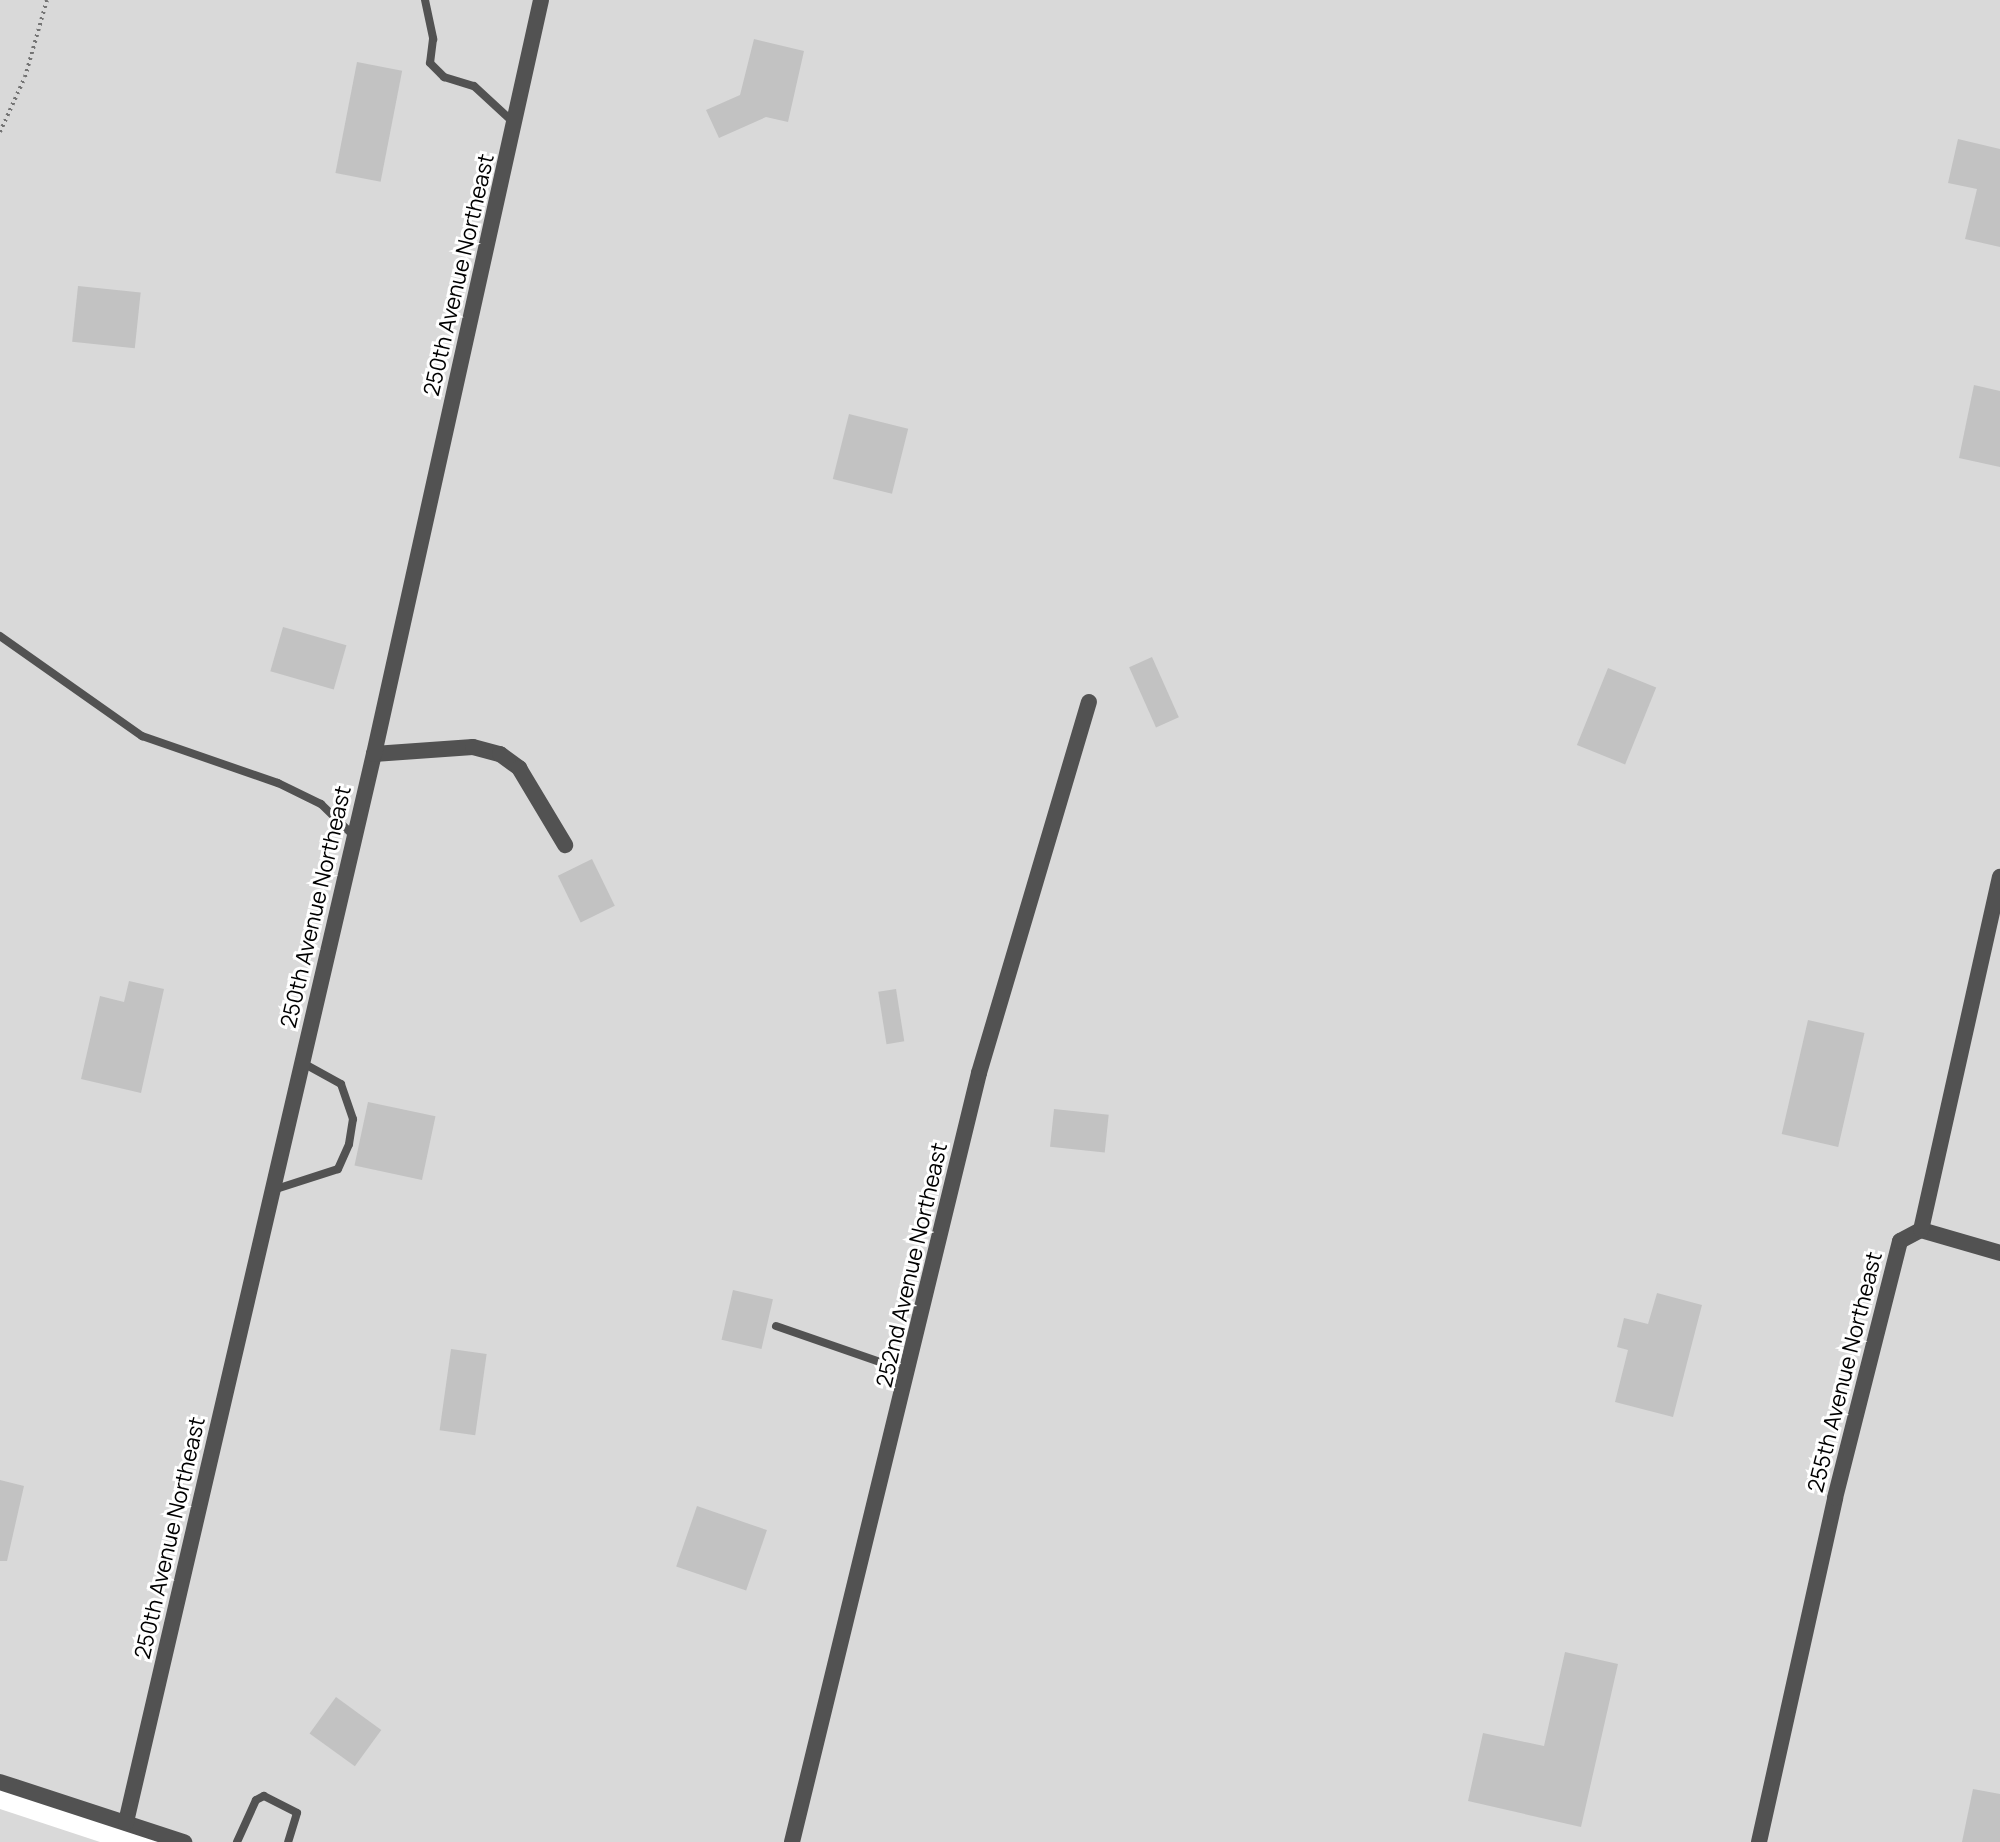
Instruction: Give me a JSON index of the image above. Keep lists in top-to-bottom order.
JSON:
{
  "streets": {
    "street": ["250th Avenue Northeast", "252nd Avenue Northeast", "255th Avenue Northeast"]
  }
}
